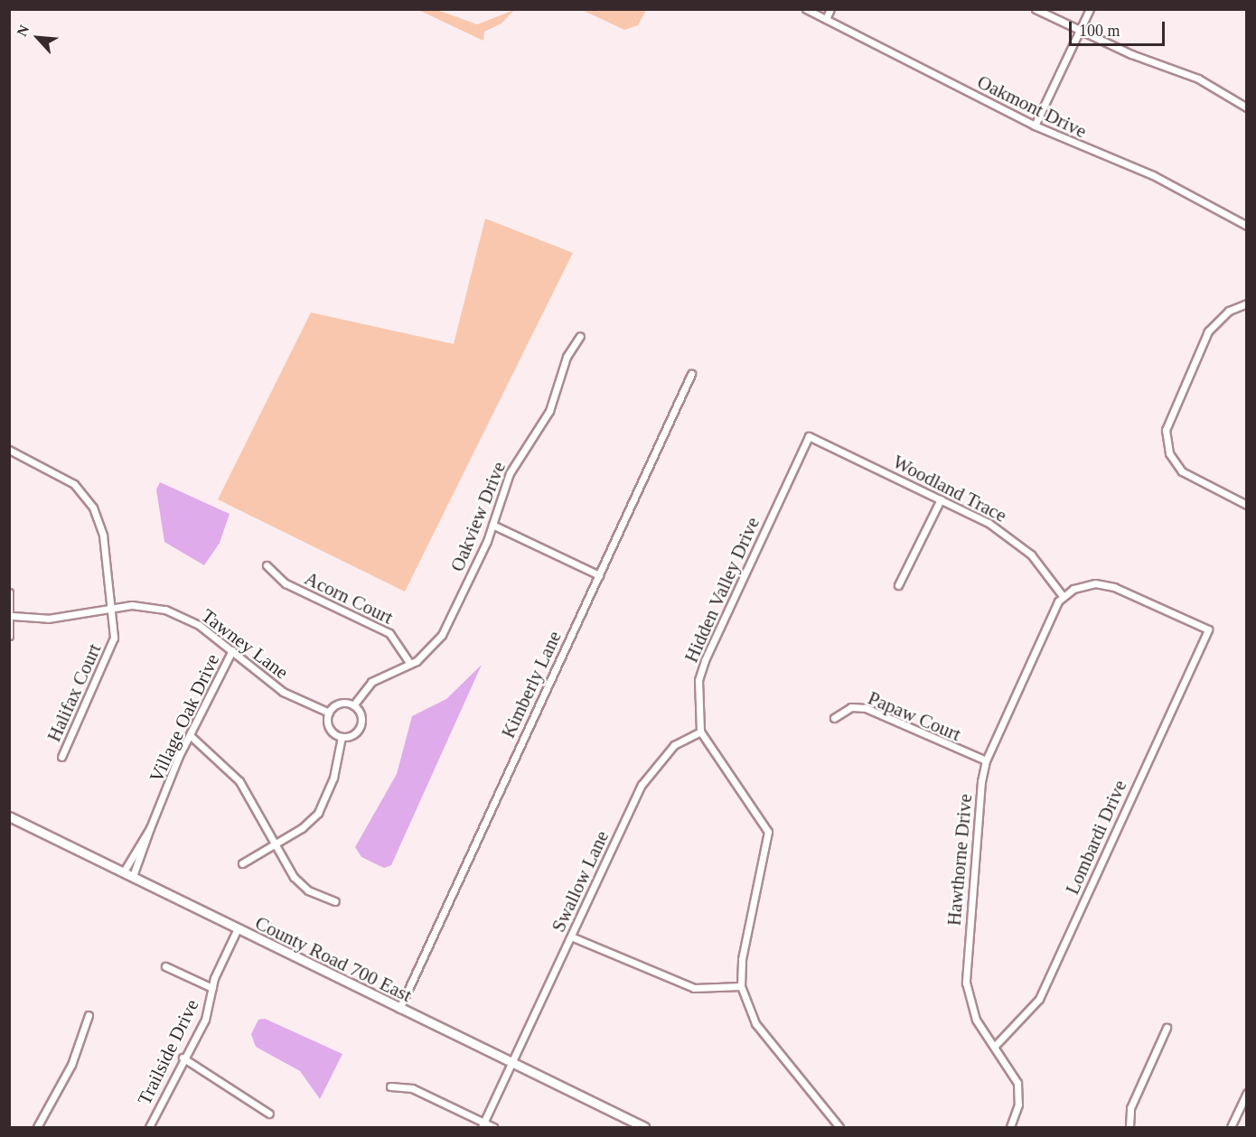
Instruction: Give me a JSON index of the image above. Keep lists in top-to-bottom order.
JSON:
{
  "streets": {
    "main road": ["County Road 700 East"],
    "street": [
      "Oakmont Drive",
      "Woodland Trace",
      "Oakview Drive",
      "Hidden Valley Drive",
      "Acorn Court",
      "Tawney Lane",
      "Kimberly Lane",
      "Halifax Court",
      "Papaw Court",
      "Village Oak Drive",
      "Lombardi Drive",
      "Hawthorne Drive",
      "Swallow Lane",
      "Trailside Drive"
    ]
  },
  "crossings": [
    ["Woodland Trace", "Hidden Valley Drive"],
    ["Woodland Trace", "Lombardi Drive"],
    ["Woodland Trace", "Hawthorne Drive"],
    ["Oakview Drive", "Acorn Court"],
    ["Oakview Drive", "Tawney Lane"],
    ["Hidden Valley Drive", "Swallow Lane"],
    ["Tawney Lane", "Halifax Court"],
    ["Tawney Lane", "Village Oak Drive"],
    ["Kimberly Lane", "County Road 700 East"],
    ["Papaw Court", "Hawthorne Drive"],
    ["Village Oak Drive", "County Road 700 East"],
    ["Lombardi Drive", "Hawthorne Drive"],
    ["Swallow Lane", "County Road 700 East"],
    ["County Road 700 East", "Trailside Drive"]
  ],
  "scale_bar": "100 m",
  "north": "top left"
}
